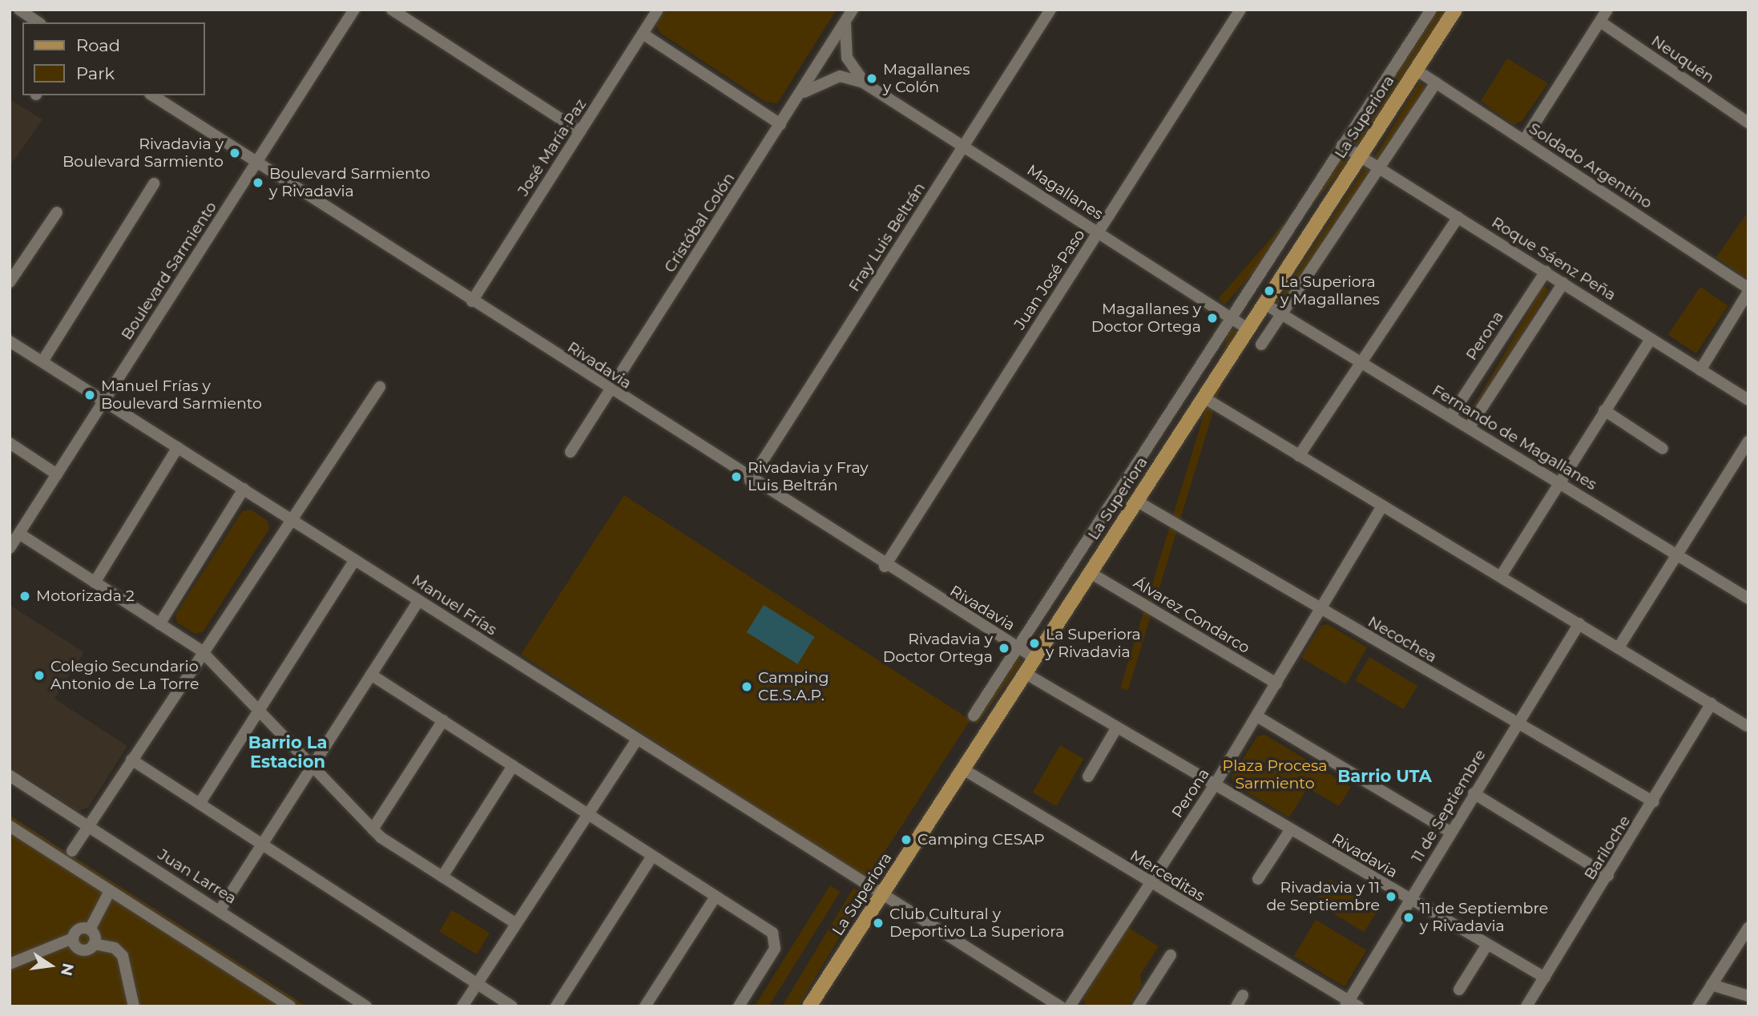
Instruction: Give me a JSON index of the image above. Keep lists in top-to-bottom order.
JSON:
{
  "streets": {
    "main road": ["La Superiora"],
    "street": [
      "Neuquén",
      "José María Paz",
      "Soldado Argentino",
      "Magallanes",
      "Cristóbal Colón",
      "Fray Luis Beltrán",
      "Roque Sáenz Peña",
      "Boulevard Sarmiento",
      "Juan José Paso",
      "Perona",
      "Rivadavia",
      "Fernando de Magallanes",
      "Manuel Frías",
      "Álvarez Condarco",
      "Necochea",
      "11 de Septiembre",
      "Bariloche",
      "Merceditas",
      "Juan Larrea"
    ]
  },
  "crossings": [
    ["La Superiora", "Soldado Argentino"],
    ["La Superiora", "Magallanes"],
    ["La Superiora", "Roque Sáenz Peña"],
    ["La Superiora", "Rivadavia"],
    ["La Superiora", "Fernando de Magallanes"],
    ["La Superiora", "Manuel Frías"],
    ["La Superiora", "Álvarez Condarco"],
    ["La Superiora", "Necochea"],
    ["La Superiora", "Merceditas"],
    ["José María Paz", "Rivadavia"],
    ["Magallanes", "Cristóbal Colón"],
    ["Magallanes", "Fray Luis Beltrán"],
    ["Magallanes", "Juan José Paso"],
    ["Cristóbal Colón", "Rivadavia"],
    ["Fray Luis Beltrán", "Rivadavia"],
    ["Roque Sáenz Peña", "Perona"],
    ["Boulevard Sarmiento", "Rivadavia"],
    ["Boulevard Sarmiento", "Manuel Frías"],
    ["Juan José Paso", "Rivadavia"],
    ["Perona", "Rivadavia"],
    ["Perona", "Fernando de Magallanes"],
    ["Perona", "Álvarez Condarco"],
    ["Perona", "Necochea"],
    ["Perona", "Merceditas"],
    ["Rivadavia", "11 de Septiembre"],
    ["Rivadavia", "Bariloche"],
    ["Necochea", "11 de Septiembre"],
    ["Necochea", "Bariloche"],
    ["11 de Septiembre", "Merceditas"]
  ],
  "districts": ["Barrio La Estacion", "Barrio UTA"],
  "parks": ["Plaza Procesa Sarmiento"],
  "places": [
    "Magallanes y Colón",
    "Rivadavia y Boulevard Sarmiento",
    "Boulevard Sarmiento y Rivadavia",
    "La Superiora y Magallanes",
    "Magallanes y Doctor Ortega",
    "Manuel Frías y Boulevard Sarmiento",
    "Rivadavia y Fray Luis Beltrán",
    "Motorizada 2",
    "La Superiora y Rivadavia",
    "Rivadavia y Doctor Ortega",
    "Colegio Secundario Antonio de La Torre",
    "Camping CE.S.A.P.",
    "Camping CESAP",
    "Rivadavia y 11 de Septiembre",
    "11 de Septiembre y Rivadavia",
    "Club Cultural y Deportivo La Superiora"
  ],
  "legend": ["Road", "Park"],
  "north": "right"
}
